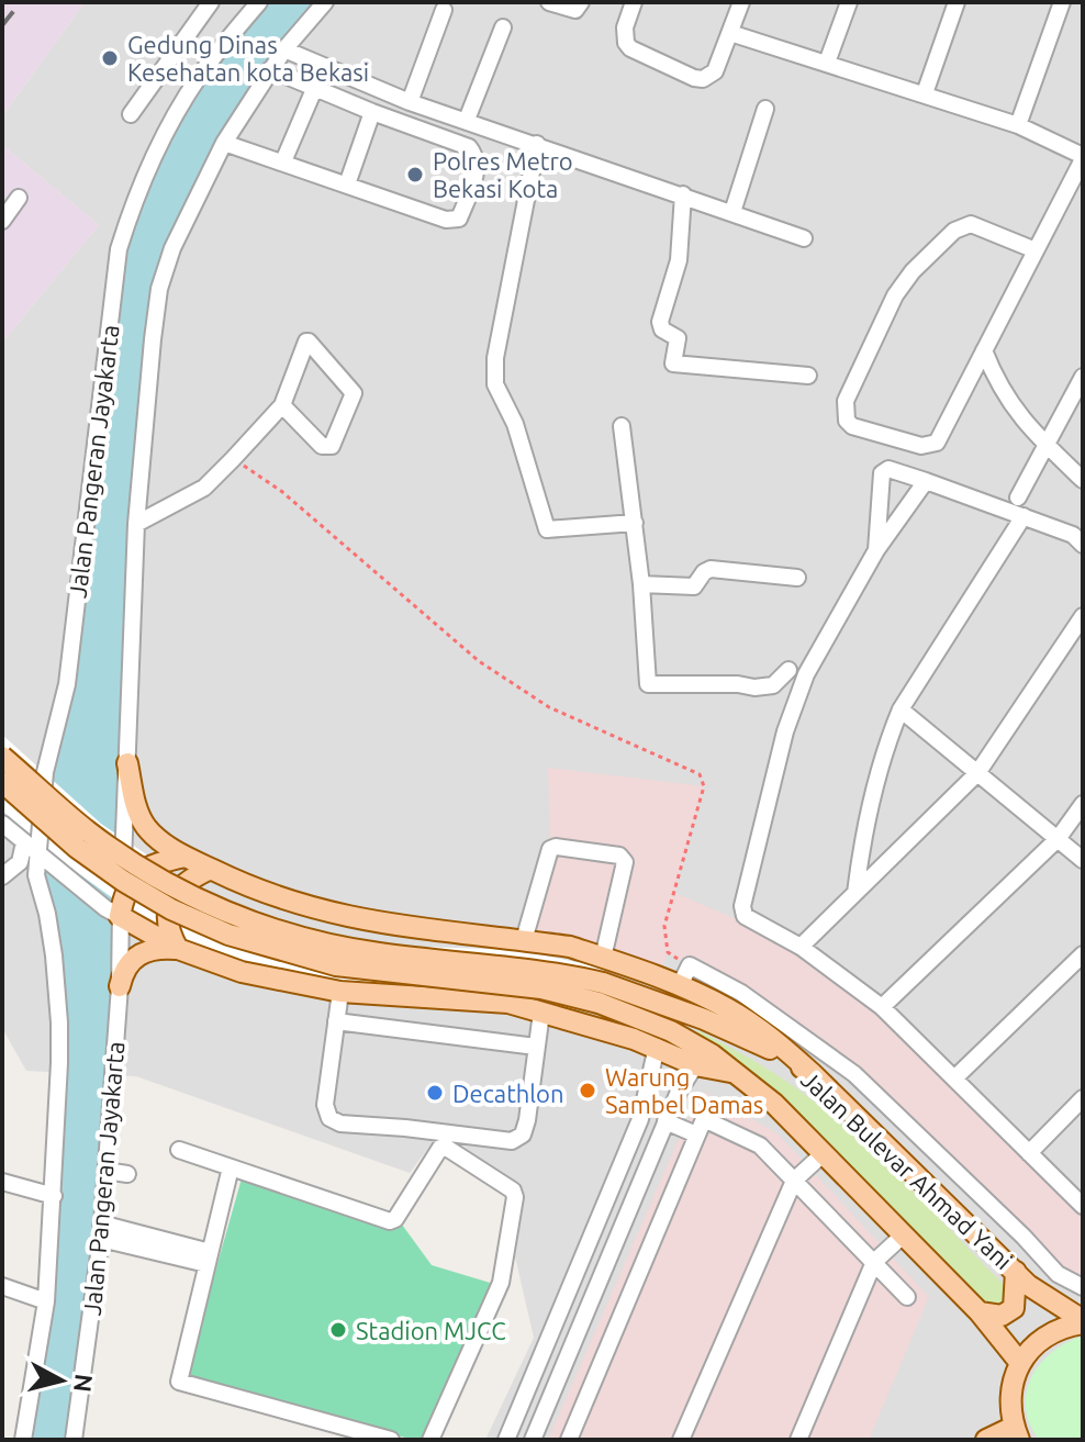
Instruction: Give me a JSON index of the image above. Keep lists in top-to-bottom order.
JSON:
{
  "streets": {
    "main road": ["Jalan Bulevar Ahmad Yani"],
    "street": ["Jalan Pangeran Jayakarta"]
  },
  "places": [
    "Gedung Dinas Kesehatan kota Bekasi",
    "Polres Metro Bekasi Kota",
    "Warung Sambel Damas",
    "Decathlon",
    "Stadion MJCC"
  ],
  "north": "right"
}
